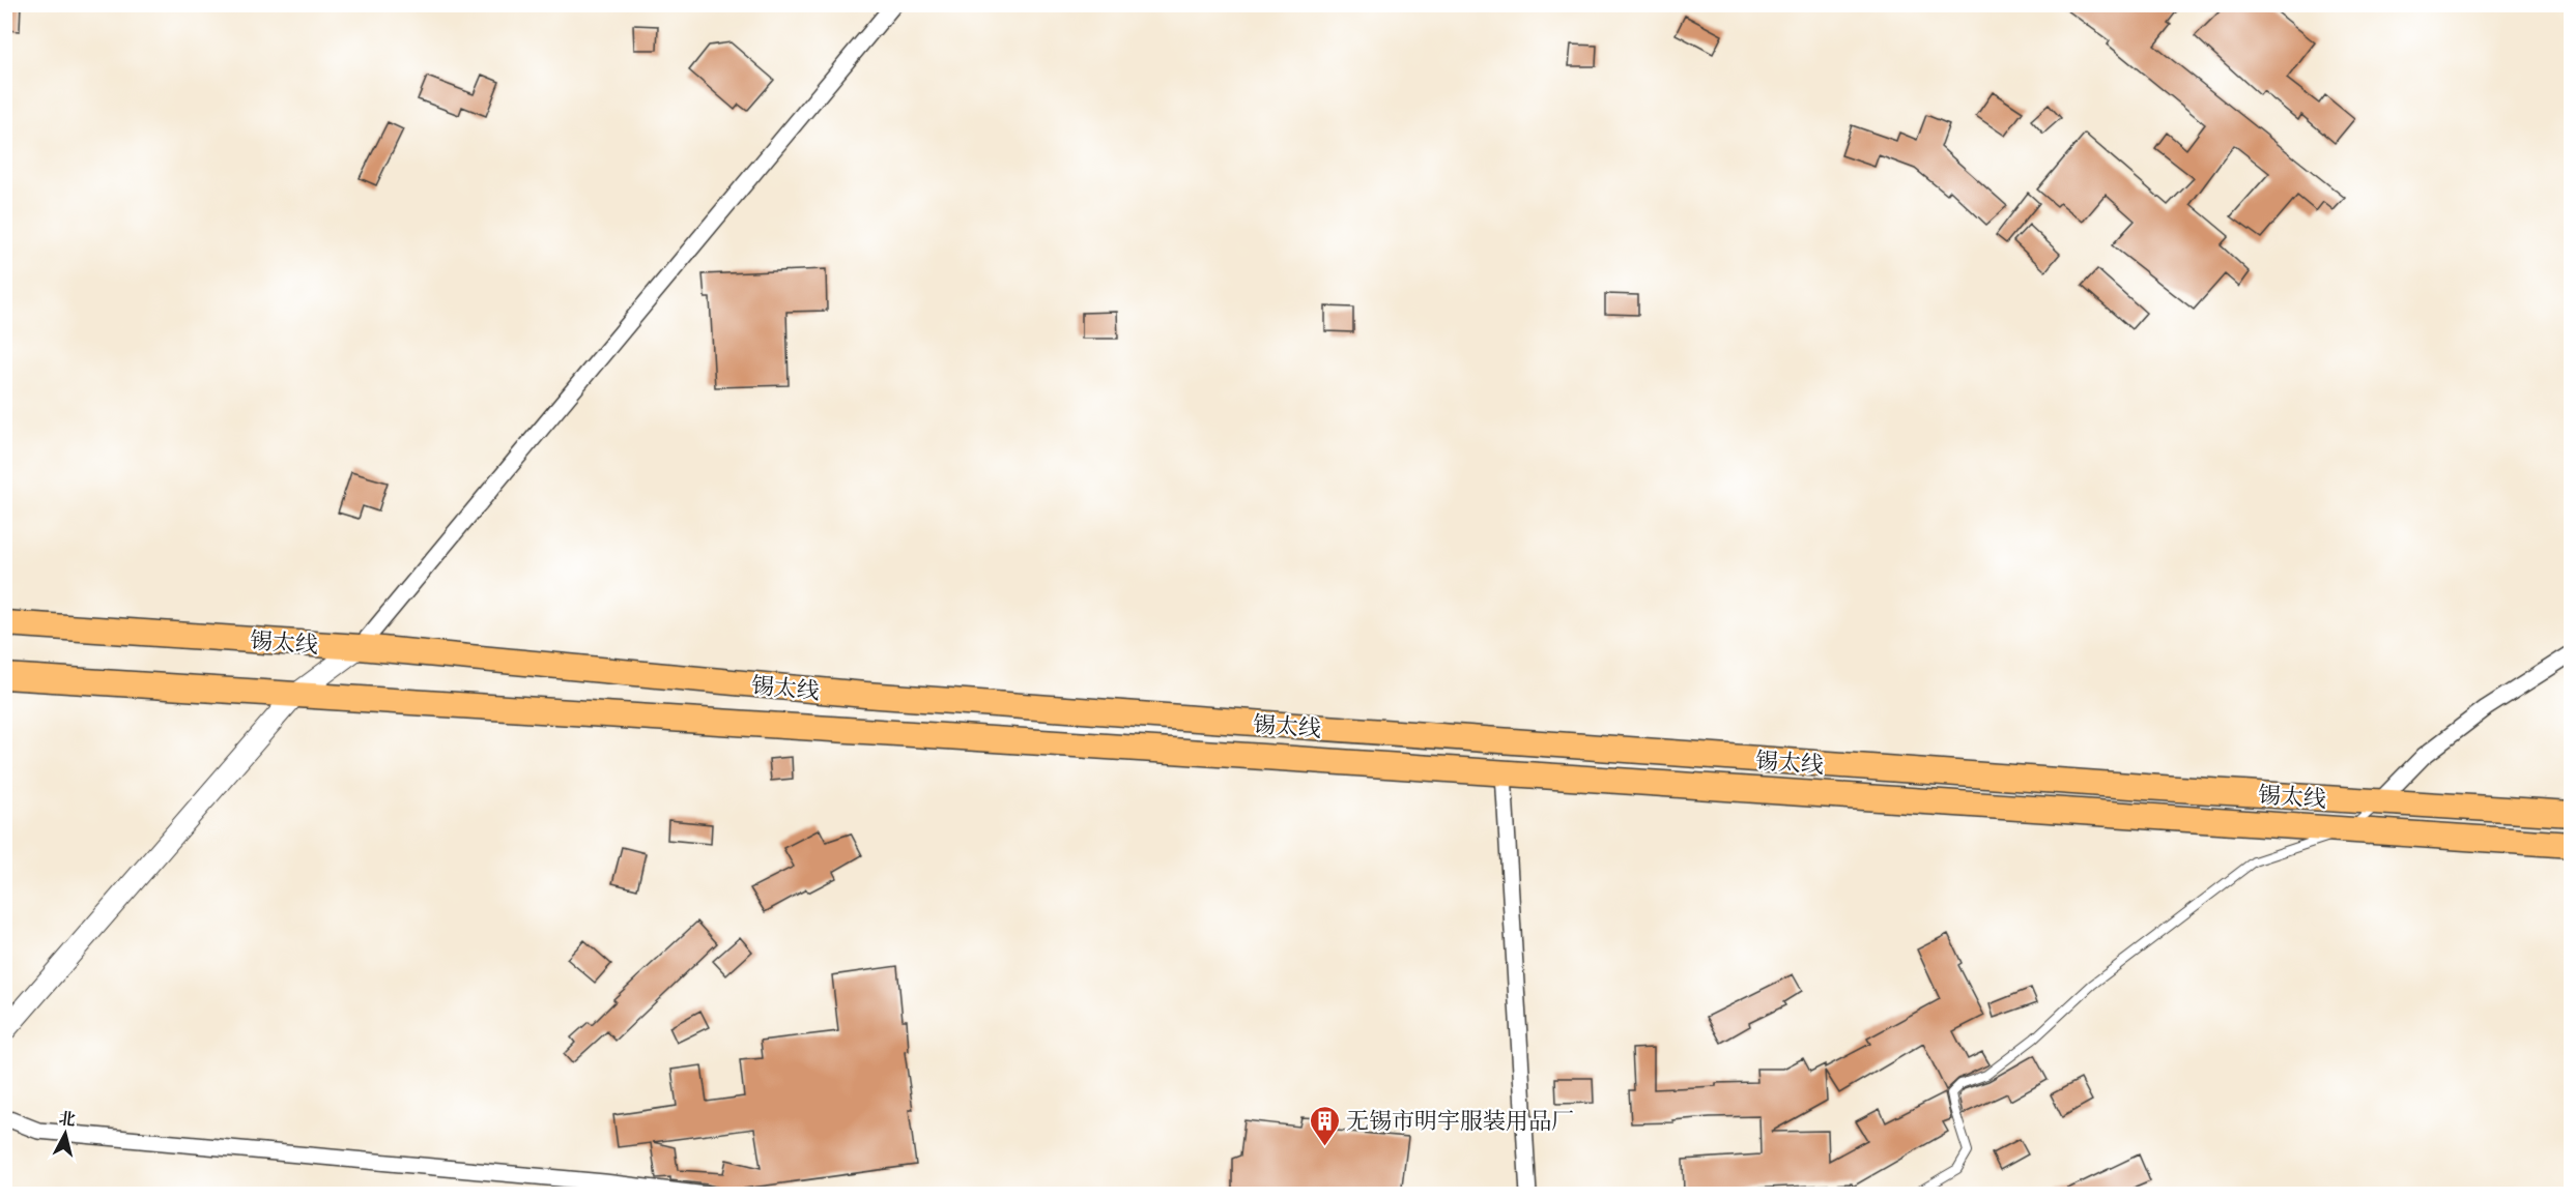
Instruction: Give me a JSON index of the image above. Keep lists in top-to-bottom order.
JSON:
{
  "streets": {
    "main road": ["锡太线"]
  },
  "places": {
    "building": ["无锡市明宇服装用品厂"]
  },
  "north": "top"
}
